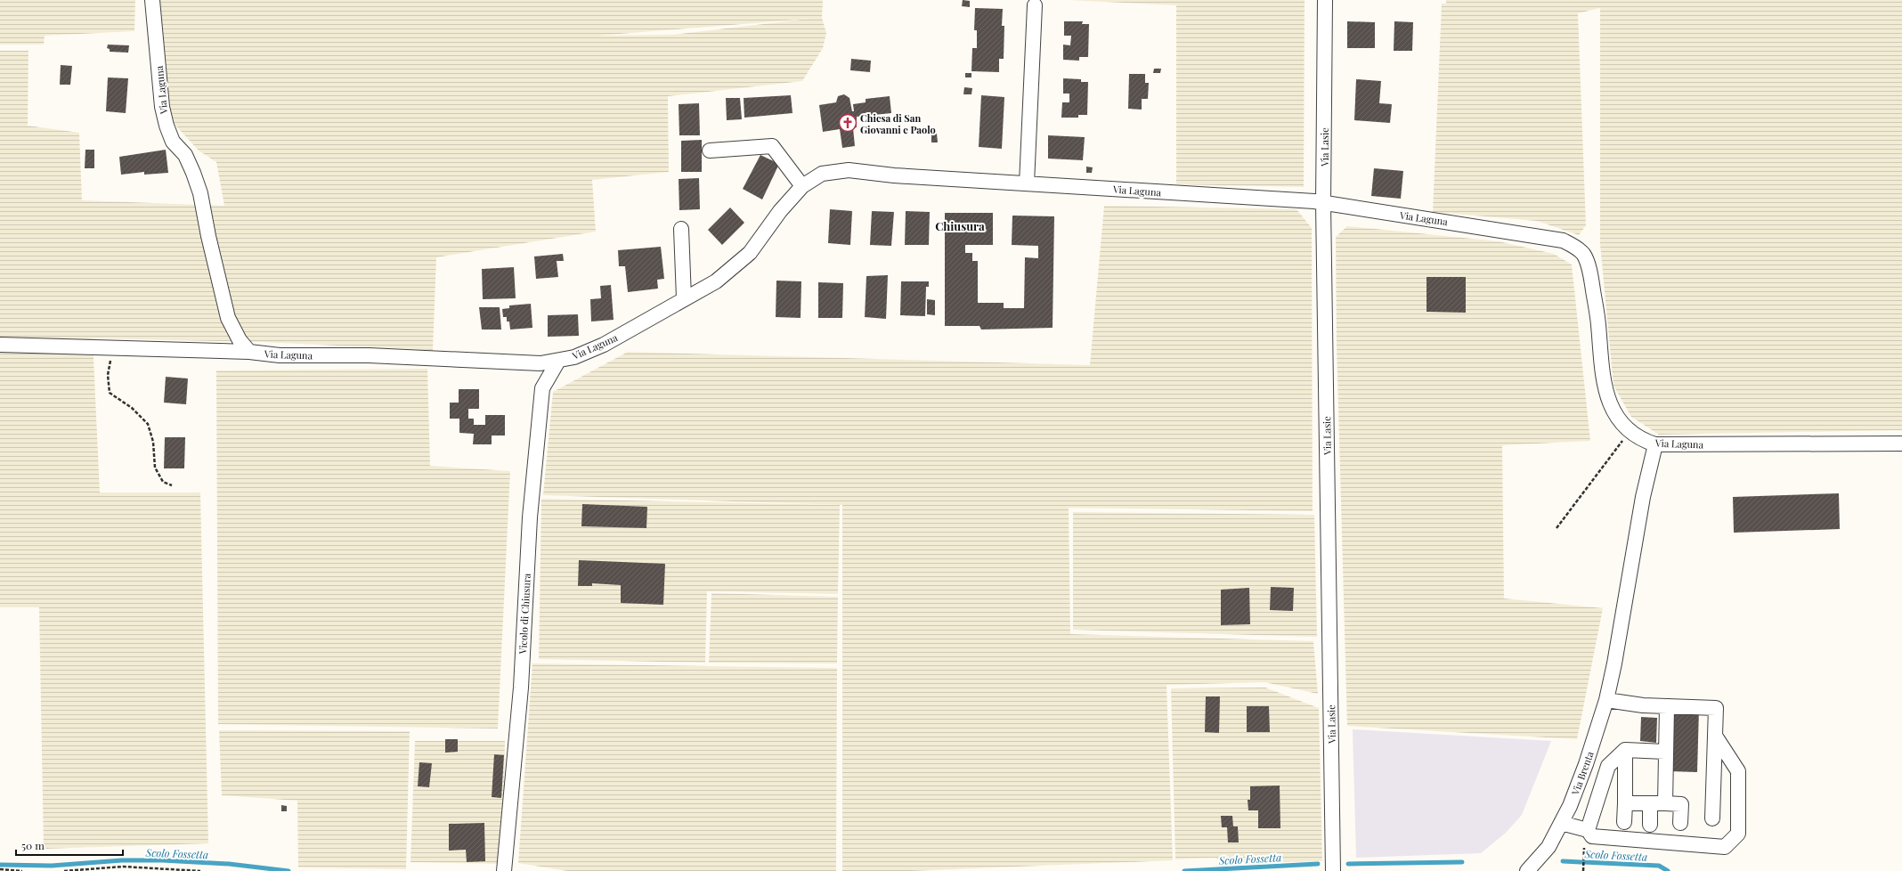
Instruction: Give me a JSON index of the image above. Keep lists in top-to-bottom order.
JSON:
{
  "streets": {
    "street": [
      "Via Laguna",
      "Via Lasie",
      "Vicolo di Chiusura",
      "Via Brenta"
    ]
  },
  "crossings": [
    ["Via Laguna", "Via Lasie"],
    ["Via Laguna", "Vicolo di Chiusura"],
    ["Via Laguna", "Via Brenta"]
  ],
  "districts": ["Chiusura"],
  "water": ["Scolo Fossetta"],
  "places": {
    "church": ["Chiesa di San Giovanni e Paolo"]
  },
  "scale_bar": "50 m"
}
